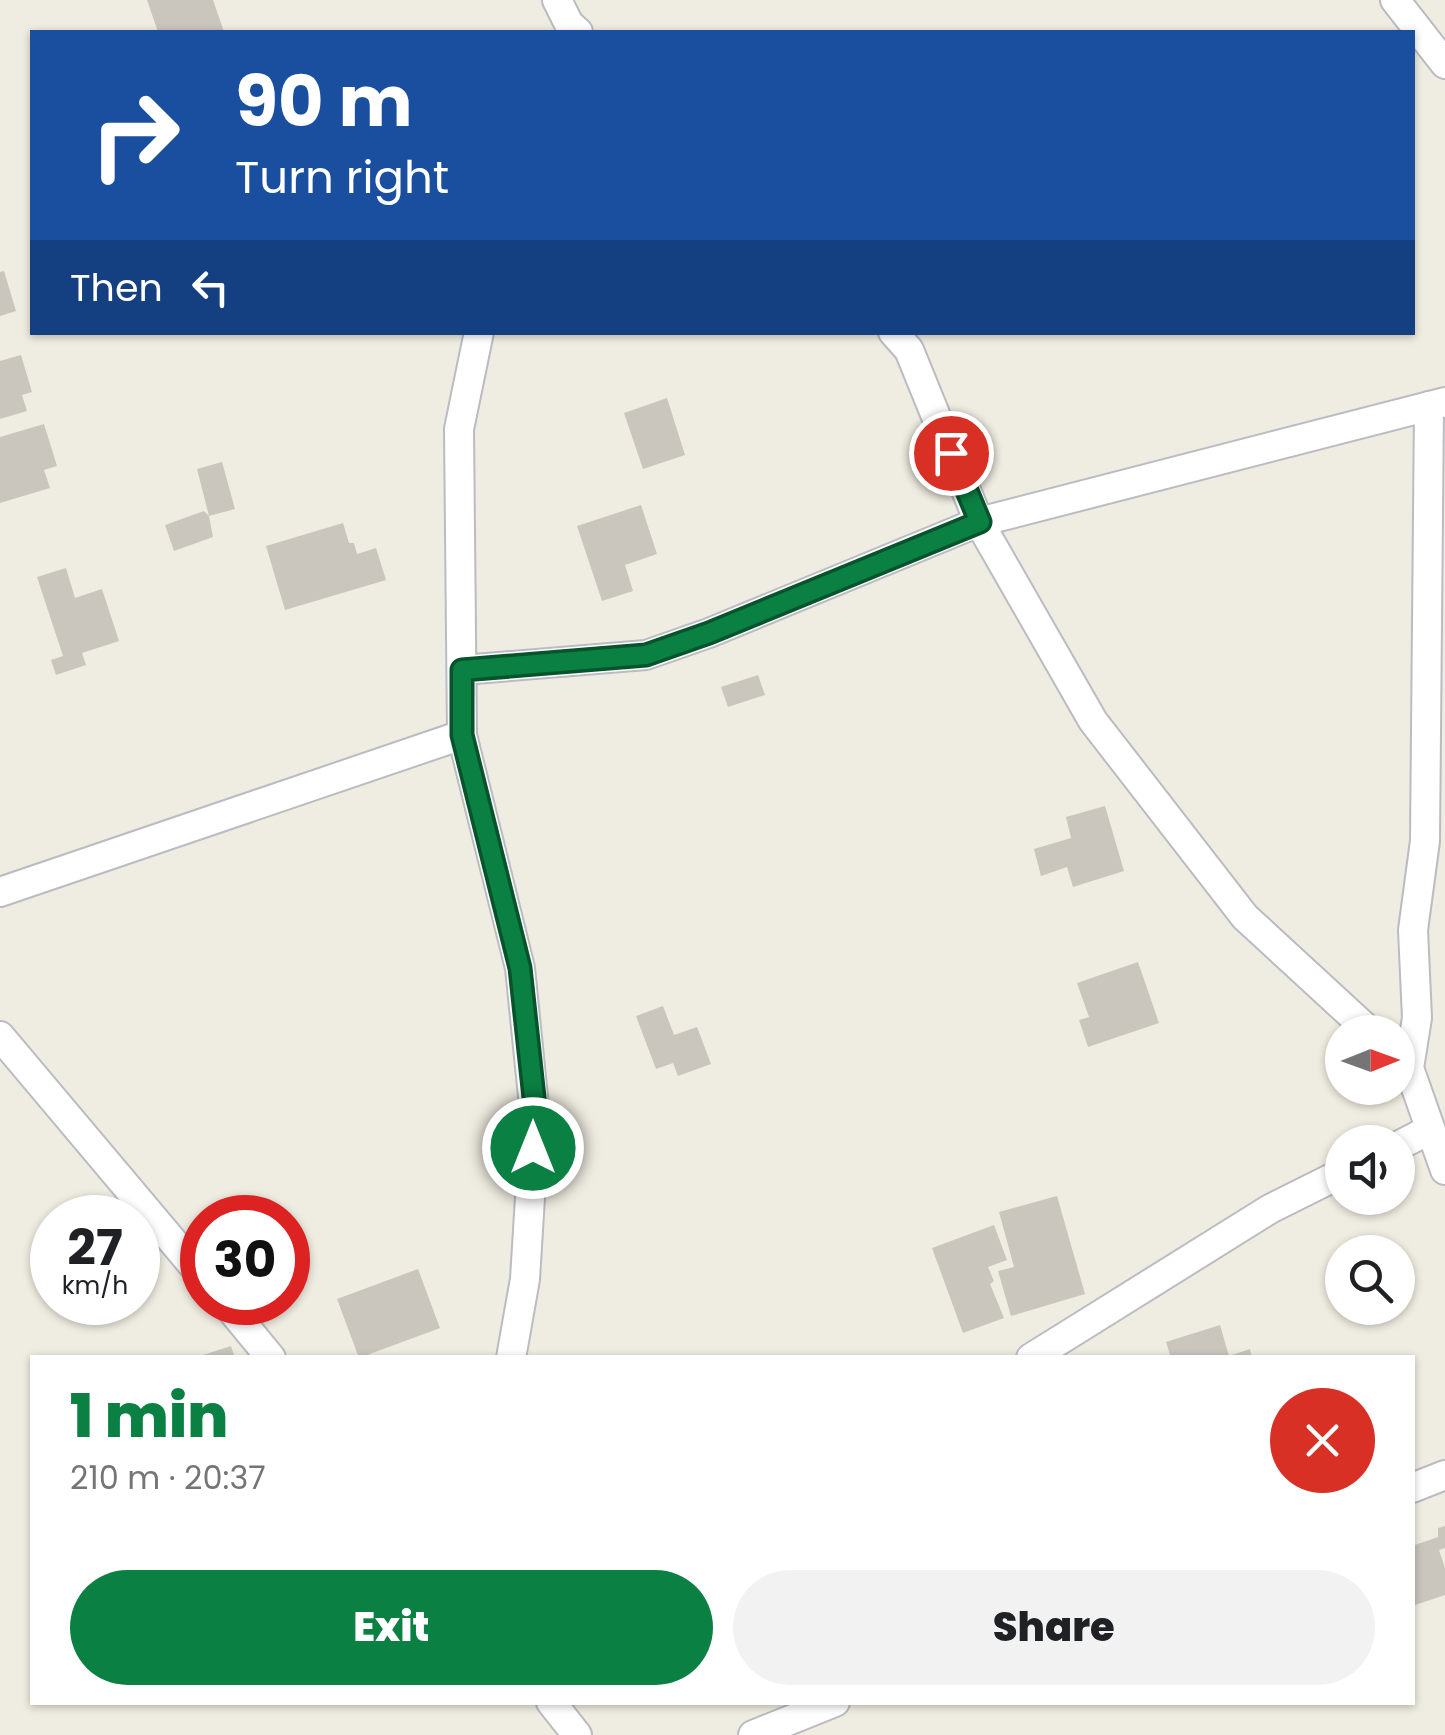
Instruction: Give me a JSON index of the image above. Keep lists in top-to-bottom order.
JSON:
{
  "north": "right",
  "page": {
    "turn": ["90 m", "Turn right"],
    "then": "Then",
    "speed": "27 km/h",
    "limit": "30",
    "heading": ["1 min", "210 m · 20:37"],
    "buttons": ["Exit", "Share"]
  }
}
